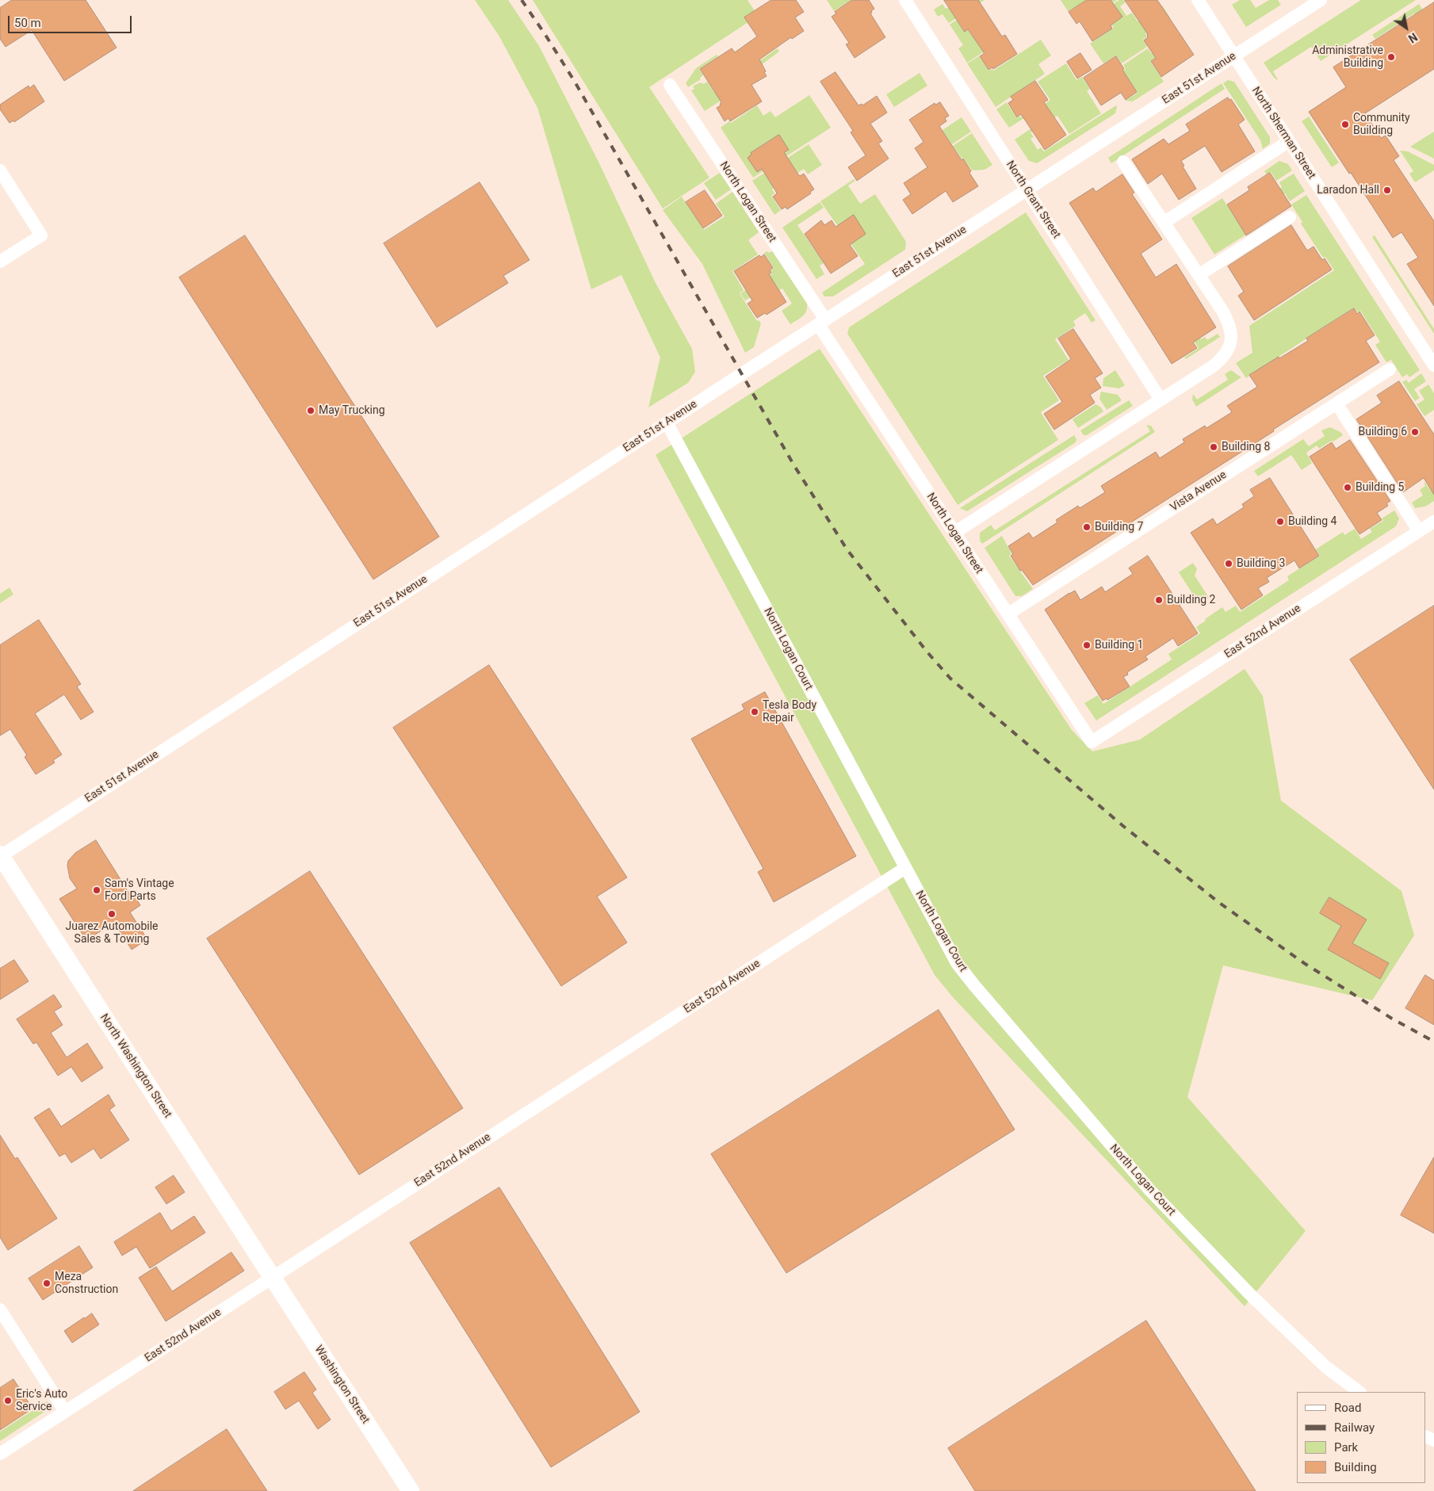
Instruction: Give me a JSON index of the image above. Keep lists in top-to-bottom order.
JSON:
{
  "streets": {
    "main road": ["North Washington Street", "Washington Street"],
    "street": [
      "East 51st Avenue",
      "North Sherman Street",
      "North Grant Street",
      "North Logan Street",
      "Vista Avenue",
      "East 52nd Avenue",
      "North Logan Court"
    ]
  },
  "crossings": [
    ["East 51st Avenue", "North Sherman Street"],
    ["East 51st Avenue", "North Grant Street"],
    ["East 51st Avenue", "North Logan Street"],
    ["East 51st Avenue", "North Logan Court"],
    ["East 51st Avenue", "North Washington Street"],
    ["North Logan Street", "Vista Avenue"],
    ["North Logan Street", "East 52nd Avenue"],
    ["East 52nd Avenue", "North Logan Court"],
    ["East 52nd Avenue", "North Washington Street"],
    ["East 52nd Avenue", "Washington Street"],
    ["North Washington Street", "Washington Street"]
  ],
  "places": [
    "Administrative Building",
    "Community Building",
    "Laradon Hall",
    "May Trucking",
    "Building 6",
    "Building 8",
    "Building 5",
    "Building 4",
    "Building 7",
    "Building 3",
    "Building 2",
    "Building 1",
    "Tesla Body Repair",
    "Sam's Vintage Ford Parts",
    "Juarez Automobile Sales & Towing",
    "Meza Construction",
    "Eric's Auto Service"
  ],
  "legend": [
    "Road",
    "Railway",
    "Park",
    "Building"
  ],
  "scale_bar": "50 m",
  "north": "bottom right"
}
